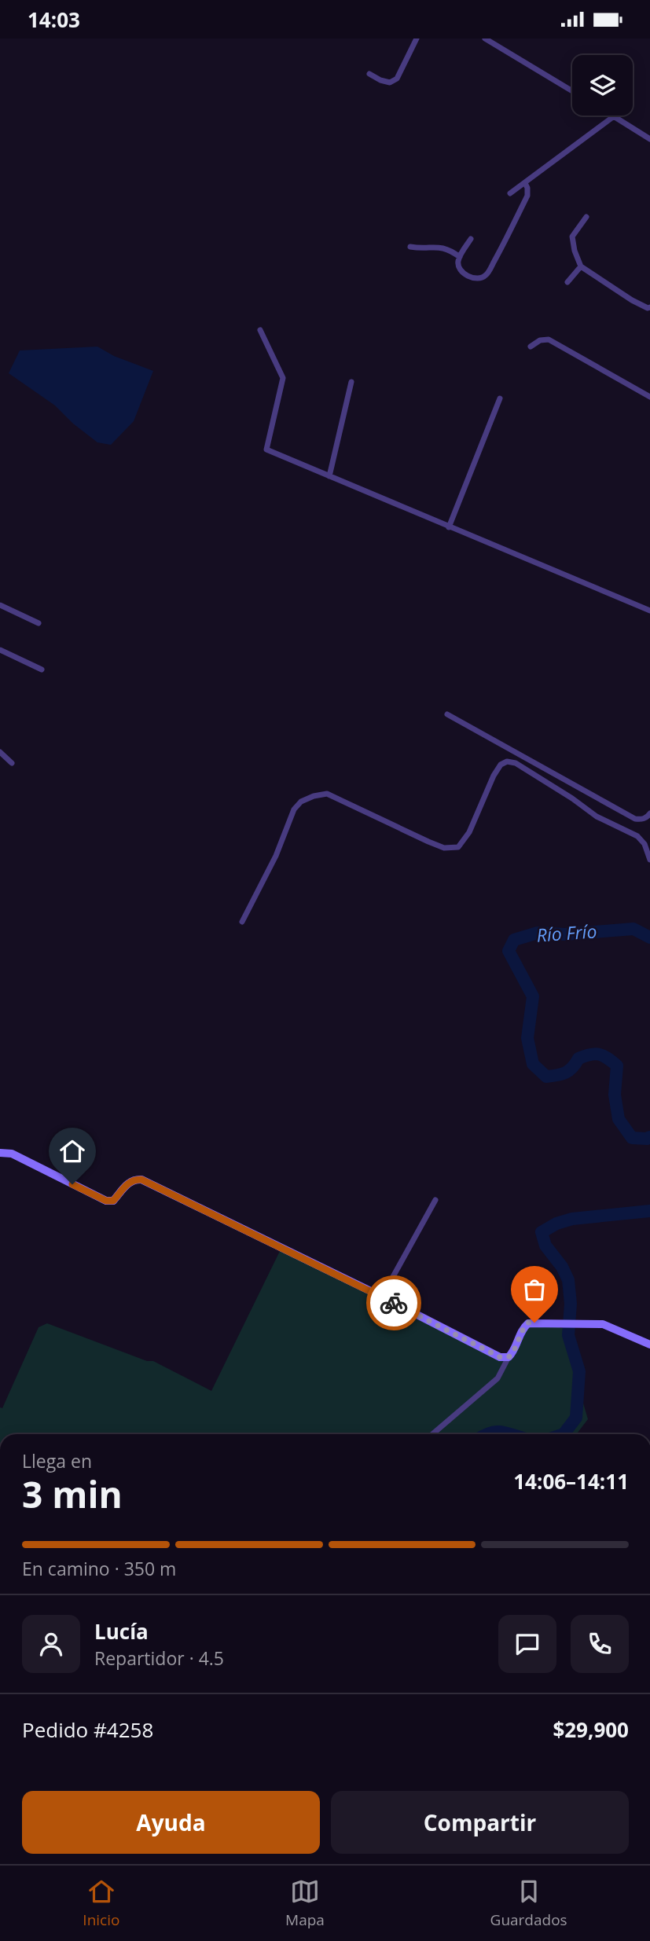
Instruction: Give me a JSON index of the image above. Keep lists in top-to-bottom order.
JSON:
{
  "water": ["Río Frío"],
  "page": {
    "status": "14:03",
    "heading": ["3 min", "Llega en", "14:06–14:11"],
    "panel": [
      "Lucía",
      "Repartidor · 4.5",
      "Pedido #4258",
      "$29,900"
    ],
    "bar": "En camino · 350 m",
    "buttons": ["Ayuda", "Compartir"],
    "tabs": ["Inicio", "Mapa", "Guardados"]
  }
}
